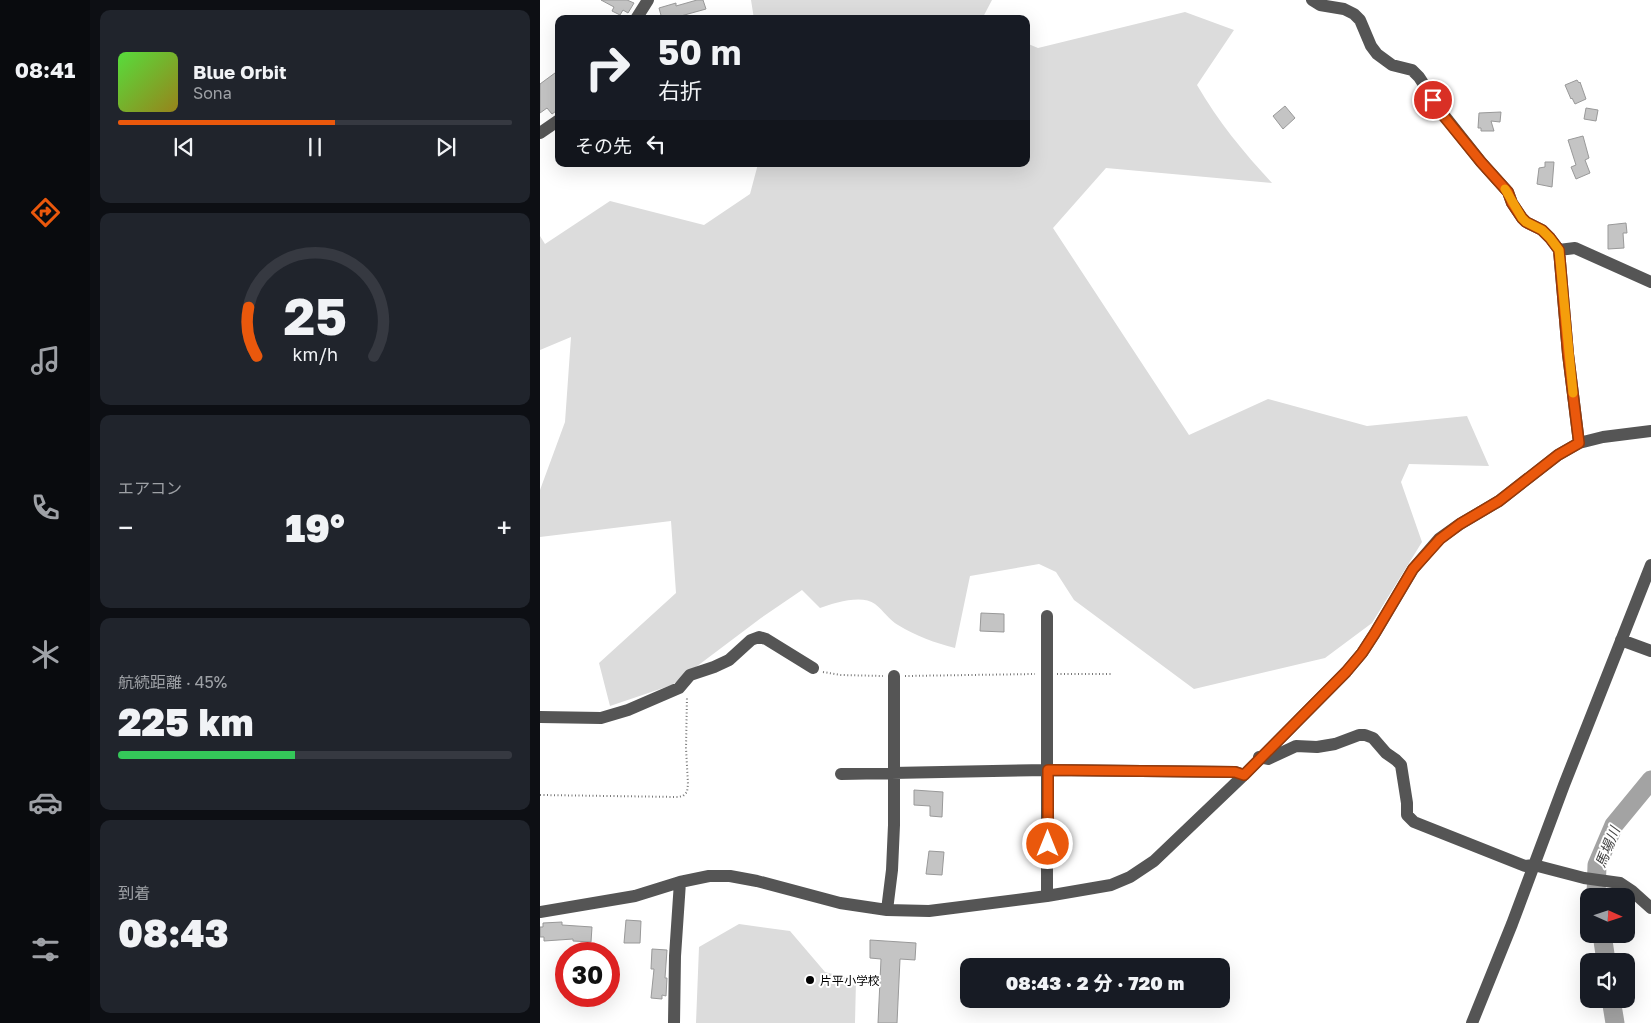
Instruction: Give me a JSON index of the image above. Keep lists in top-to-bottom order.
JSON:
{
  "water": ["馬場川"],
  "places": ["片平小学校"],
  "north": "right",
  "page": {
    "tabs": "08:41",
    "turn": ["50 m", "右折"],
    "song": ["Blue Orbit", "Sona"],
    "then": "その先",
    "tile": [
      "エアコン",
      ["航続距離 · 45%", "225 km"],
      ["到着", "08:43"]
    ],
    "heat": ["−", "19°", "+"],
    "limit": "30",
    "trip": "08:43 · 2 分 · 720 m",
    "gauge": ["25", "km/h"]
  }
}
